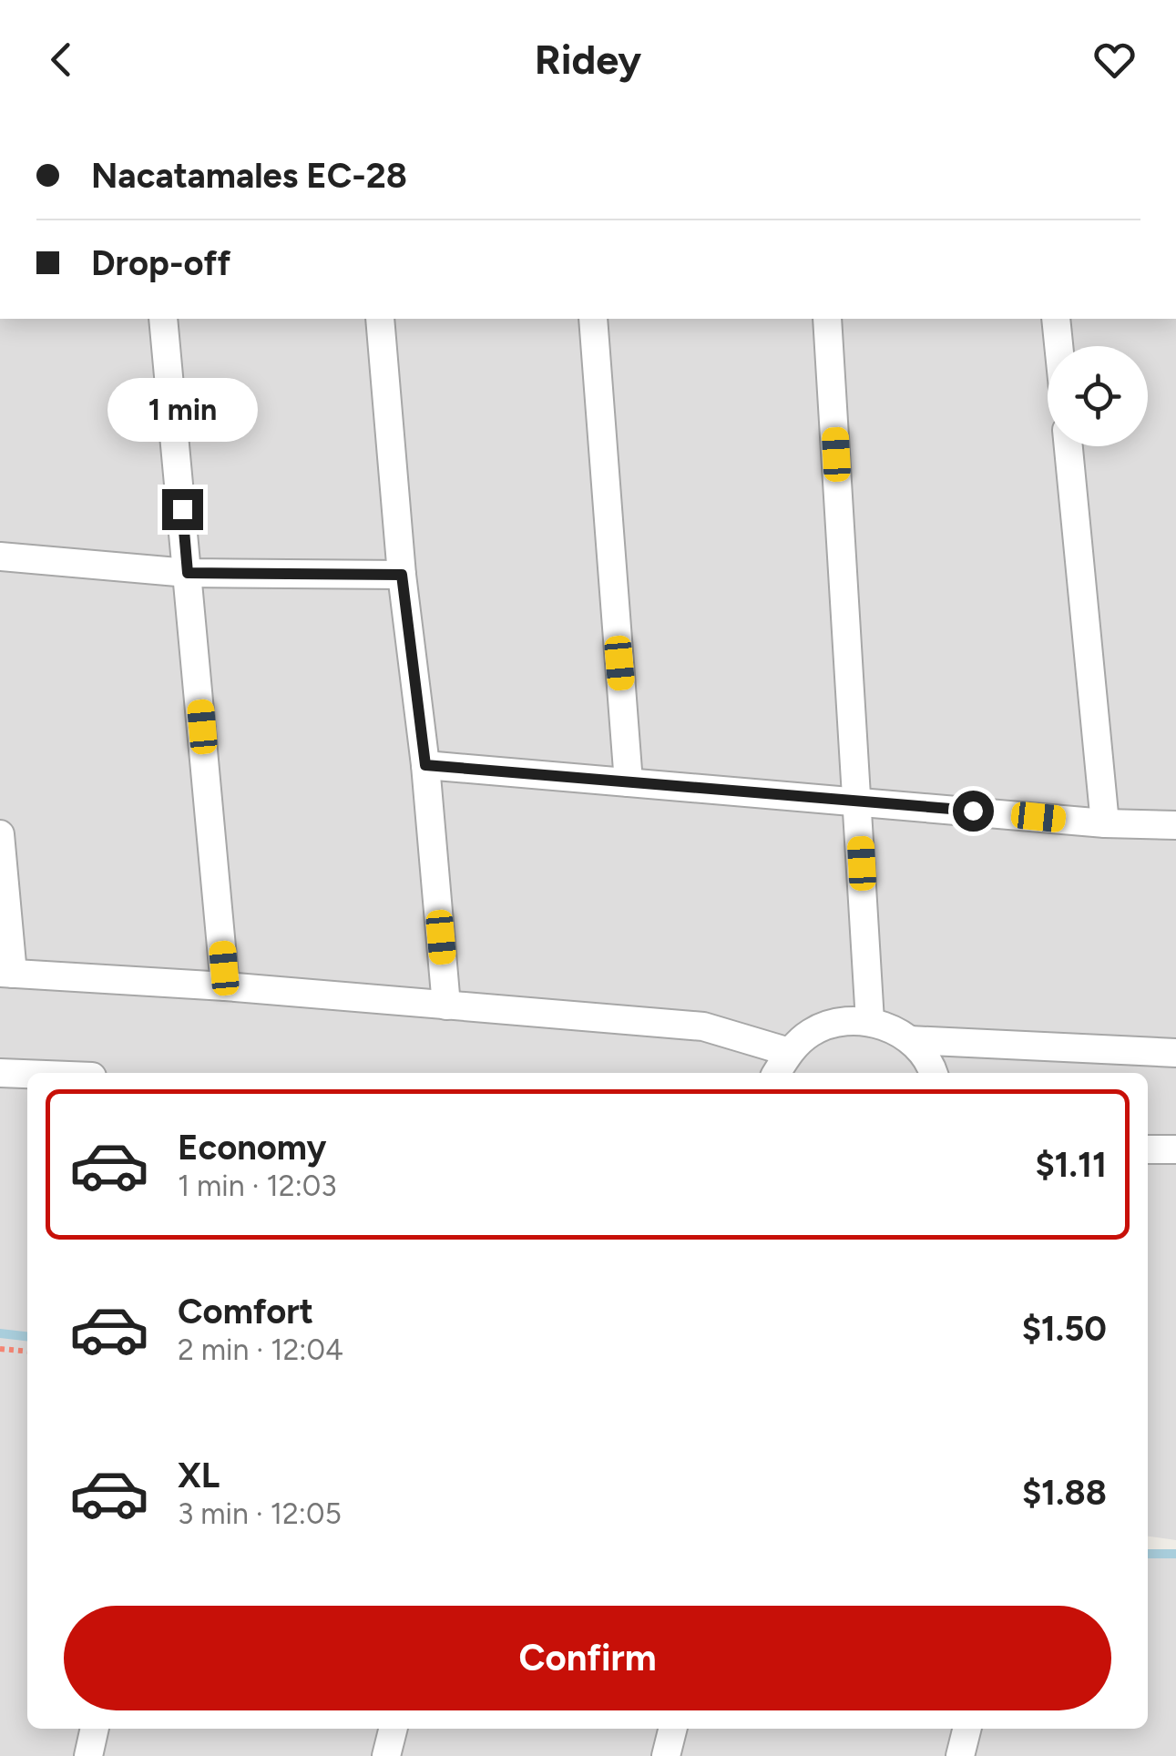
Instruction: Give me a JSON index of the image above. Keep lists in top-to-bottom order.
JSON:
{
  "page": {
    "header": "Ridey",
    "banner": ["Nacatamales EC-28", "Drop-off"],
    "bubble": "1 min",
    "list": [
      {
        "name": "Economy",
        "note": "1 min · 12:03",
        "value": "$1.11"
      },
      {
        "name": "Comfort",
        "note": "2 min · 12:04",
        "value": "$1.50"
      },
      {
        "name": "XL",
        "note": "3 min · 12:05",
        "value": "$1.88"
      }
    ],
    "buttons": "Confirm"
  }
}
